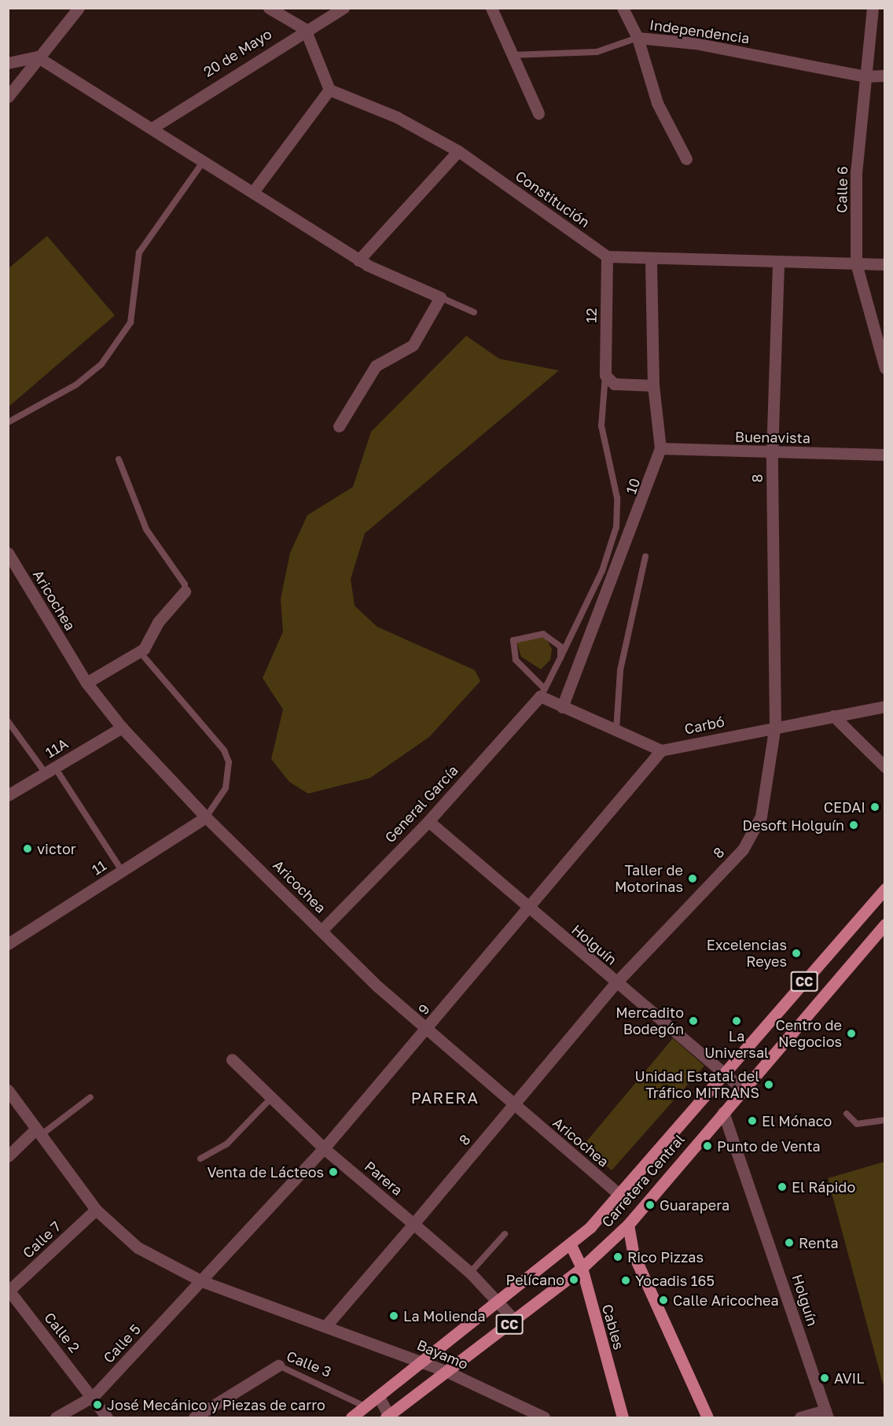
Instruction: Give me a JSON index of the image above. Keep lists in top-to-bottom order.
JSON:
{
  "streets": {
    "main road": ["CC", "Carretera Central", "Cables"],
    "street": [
      "Independencia",
      "20 de Mayo",
      "Calle 6",
      "Constitución",
      "12",
      "Buenavista",
      "8",
      "10",
      "Aricochea",
      "Carbó",
      "11A",
      "General García",
      "11",
      "Holguín",
      "9",
      "Parera",
      "Calle 7",
      "Calle 2",
      "Calle 5",
      "Bayamo",
      "Calle 3"
    ]
  },
  "crossings": [
    ["Independencia", "Calle 6"],
    ["Calle 6", "Constitución"],
    ["Constitución", "12"],
    ["Constitución", "8"],
    ["Constitución", "10"],
    ["Buenavista", "8"],
    ["Buenavista", "10"],
    ["8", "Aricochea"],
    ["8", "Carbó"],
    ["8", "Holguín"],
    ["8", "Parera"],
    ["8", "Bayamo"],
    ["Aricochea", "11A"],
    ["Aricochea", "General García"],
    ["Aricochea", "11"],
    ["Aricochea", "9"],
    ["Aricochea", "Carretera Central"],
    ["Carbó", "9"],
    ["General García", "Holguín"],
    ["Holguín", "9"],
    ["Holguín", "Carretera Central"],
    ["9", "Parera"],
    ["9", "Calle 5"],
    ["9", "Bayamo"],
    ["Parera", "Carretera Central"],
    ["Carretera Central", "Cables"],
    ["Carretera Central", "Bayamo"],
    ["Carretera Central", "Calle 3"],
    ["Calle 7", "Calle 2"],
    ["Calle 7", "Bayamo"],
    ["Calle 2", "Calle 5"],
    ["Calle 5", "Bayamo"]
  ],
  "districts": ["PARERA"],
  "places": [
    "CEDAI",
    "Desoft Holguín",
    "victor",
    "Taller de Motorinas",
    "Excelencias Reyes",
    "Mercadito Bodegón",
    "La Universal",
    "Centro de Negocios",
    "Unidad Estatal del Tráfico MITRANS",
    "El Mónaco",
    "Punto de Venta",
    "Venta de Lácteos",
    "El Rápido",
    "Guarapera",
    "Renta",
    "Rico Pizzas",
    "Pelícano",
    "Yocadis 165",
    "Calle Aricochea",
    "La Molienda",
    "AVIL",
    "José Mecánico y Piezas de carro"
  ]
}
